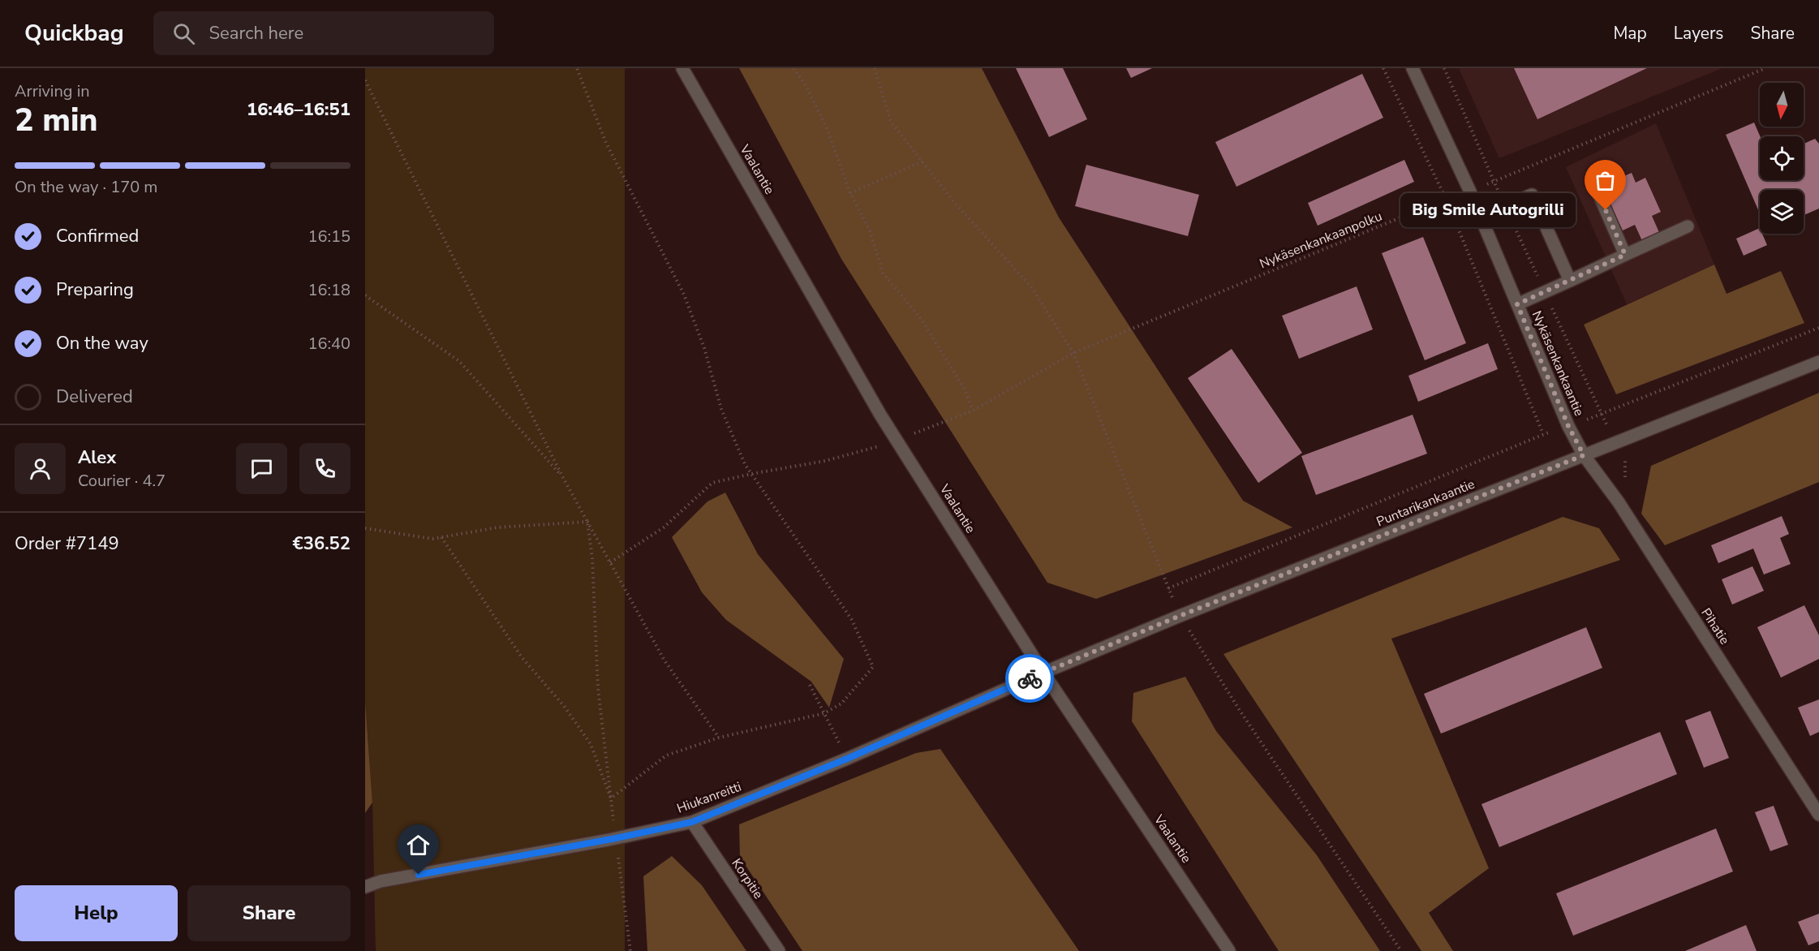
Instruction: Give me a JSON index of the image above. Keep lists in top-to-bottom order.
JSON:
{
  "streets": {
    "street": [
      "Vaalantie",
      "Nykäsenkankaantie",
      "Puntarikankaantie",
      "Pihatie",
      "Hiukanreitti",
      "Korpitie"
    ],
    "path": ["Nykäsenkankaanpolku"]
  },
  "crossings": [
    ["Vaalantie", "Nykäsenkankaanpolku"],
    ["Vaalantie", "Puntarikankaantie"],
    ["Vaalantie", "Hiukanreitti"],
    ["Nykäsenkankaanpolku", "Nykäsenkankaantie"],
    ["Nykäsenkankaantie", "Puntarikankaantie"],
    ["Nykäsenkankaantie", "Pihatie"],
    ["Puntarikankaantie", "Pihatie"],
    ["Puntarikankaantie", "Hiukanreitti"],
    ["Hiukanreitti", "Korpitie"]
  ],
  "places": ["Big Smile Autogrilli"],
  "north": "bottom",
  "page": {
    "header": "Quickbag",
    "search": "Search here",
    "nav": ["Map", "Layers", "Share"],
    "heading": ["2 min", "Arriving in", "16:46–16:51"],
    "panel": [
      "Alex",
      "Courier · 4.7",
      "Order #7149",
      "€36.52"
    ],
    "bar": "On the way · 170 m",
    "bubble": "Big Smile Autogrilli",
    "list": [
      ["Confirmed", "16:15"],
      ["Preparing", "16:18"],
      ["On the way", "16:40"],
      "Delivered"
    ],
    "buttons": ["Help", "Share"]
  }
}
